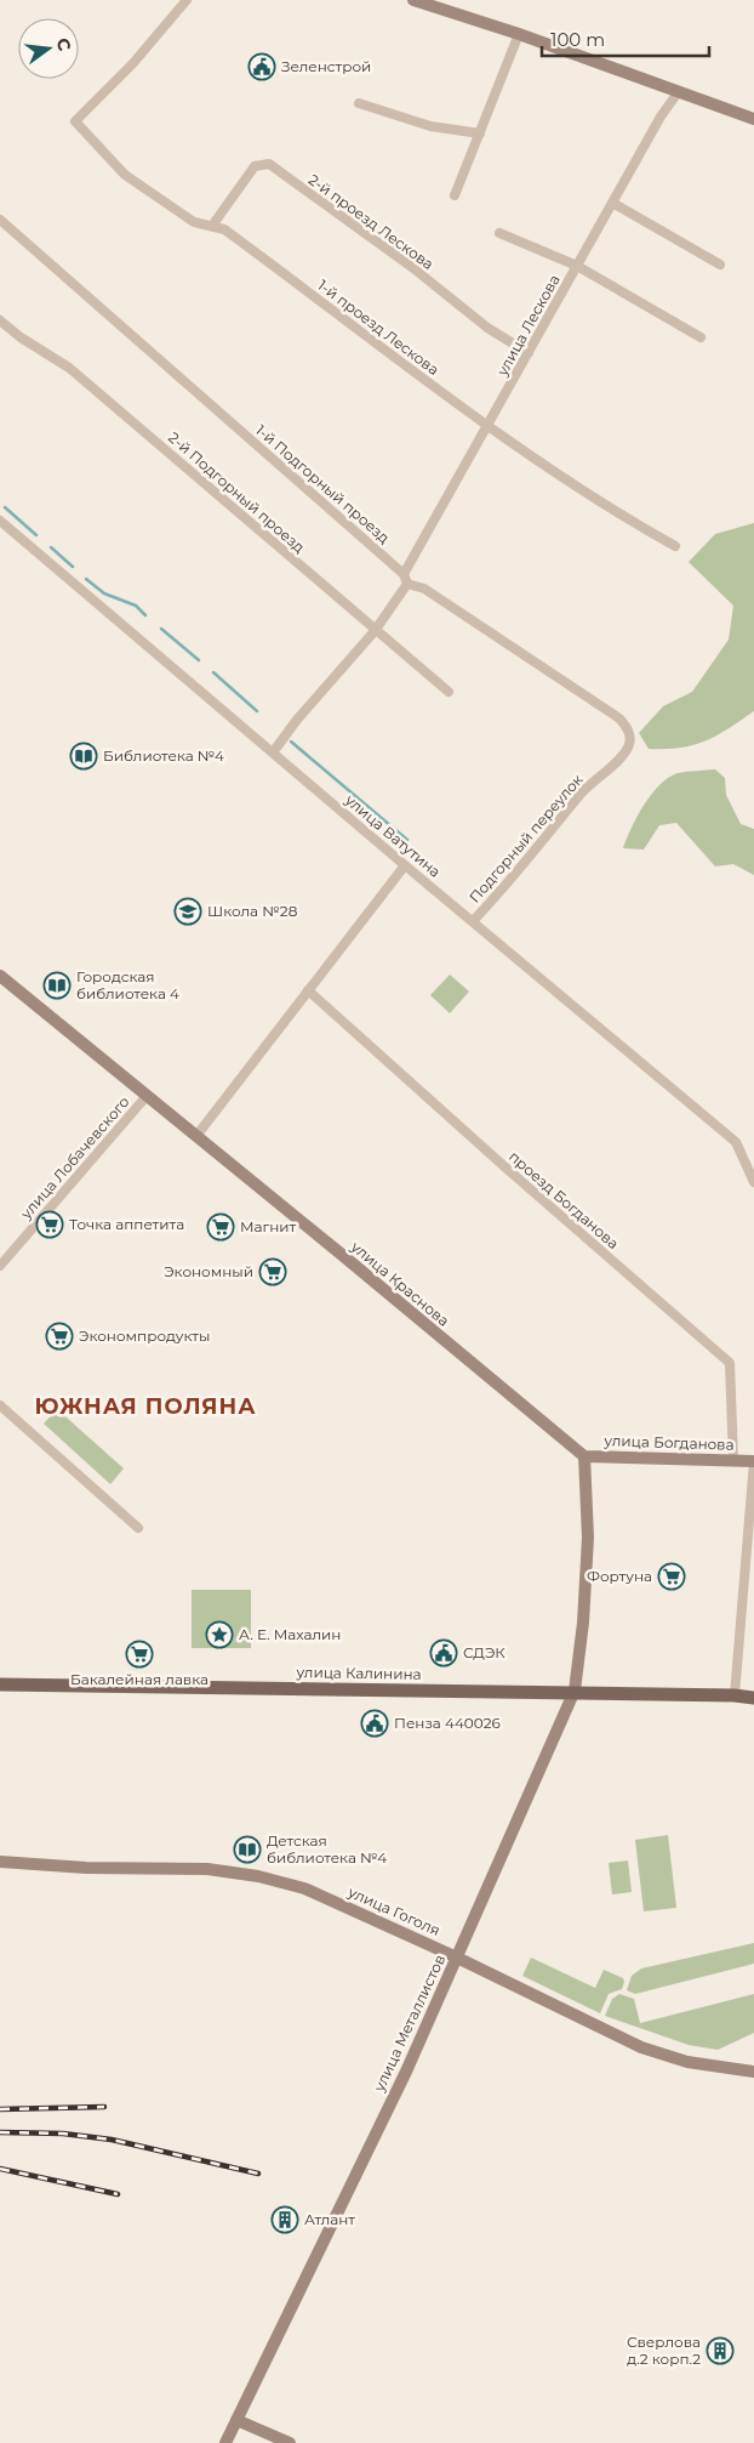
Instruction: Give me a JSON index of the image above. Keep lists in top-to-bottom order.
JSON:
{
  "streets": {
    "main road": ["улица Калинина"],
    "street": [
      "2-й проезд Лескова",
      "улица Лескова",
      "1-й проезд Лескова",
      "1-й Подгорный проезд",
      "2-й Подгорный проезд",
      "улица Ватутина",
      "Подгорный переулок",
      "улица Лобачевского",
      "проезд Богданова",
      "улица Краснова",
      "улица Богданова",
      "улица Гоголя",
      "улица Металлистов"
    ]
  },
  "crossings": [
    ["2-й проезд Лескова", "улица Лескова"],
    ["2-й проезд Лескова", "1-й проезд Лескова"],
    ["улица Лескова", "1-й проезд Лескова"],
    ["улица Лескова", "1-й Подгорный проезд"],
    ["1-й Подгорный проезд", "Подгорный переулок"],
    ["улица Ватутина", "Подгорный переулок"],
    ["улица Лобачевского", "улица Краснова"],
    ["проезд Богданова", "улица Богданова"],
    ["улица Краснова", "улица Богданова"],
    ["улица Краснова", "улица Металлистов"],
    ["улица Богданова", "улица Металлистов"],
    ["улица Калинина", "улица Металлистов"],
    ["улица Гоголя", "улица Металлистов"]
  ],
  "districts": ["ЮЖНАЯ ПОЛЯНА"],
  "places": {
    "public building": ["Зеленстрой", "СДЭК", "Пенза 440026"],
    "library": ["Библиотека №4", "Городская библиотека 4", "Детская библиотека №4"],
    "school or university": ["Школа №28"],
    "supermarket": [
      "Точка аппетита",
      "Магнит",
      "Экономный",
      "Экономпродукты",
      "Фортуна",
      "Бакалейная лавка"
    ],
    "place": ["А. Е. Махалин"],
    "building": ["Атлант", "Сверлова д.2 корп.2"]
  },
  "scale_bar": "100 m",
  "north": "right"
}
